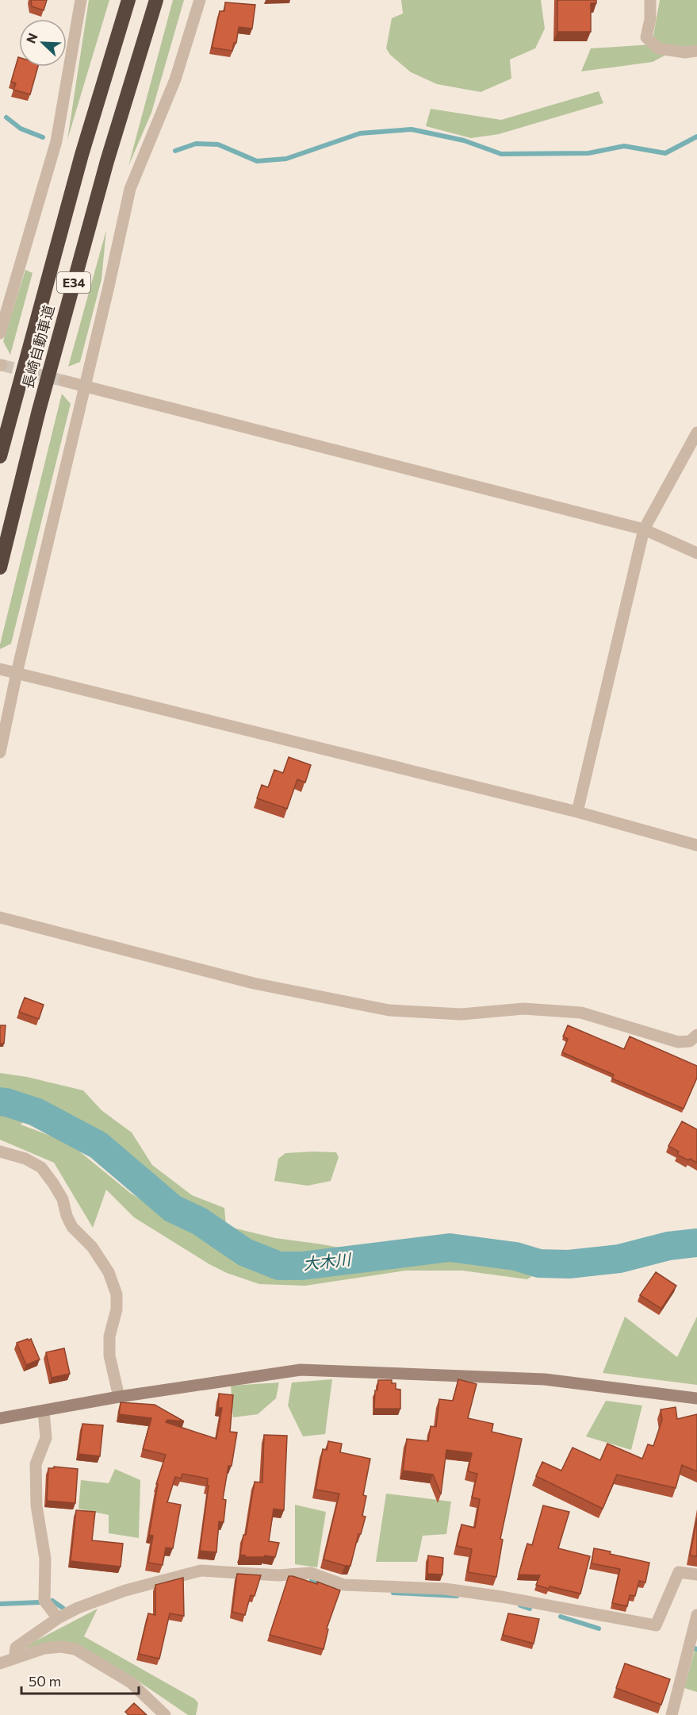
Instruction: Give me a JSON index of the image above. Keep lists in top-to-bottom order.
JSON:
{
  "streets": {
    "highway": ["E34", "長崎自動車道"]
  },
  "water": ["大木川"],
  "scale_bar": "50 m",
  "north": "top left"
}
